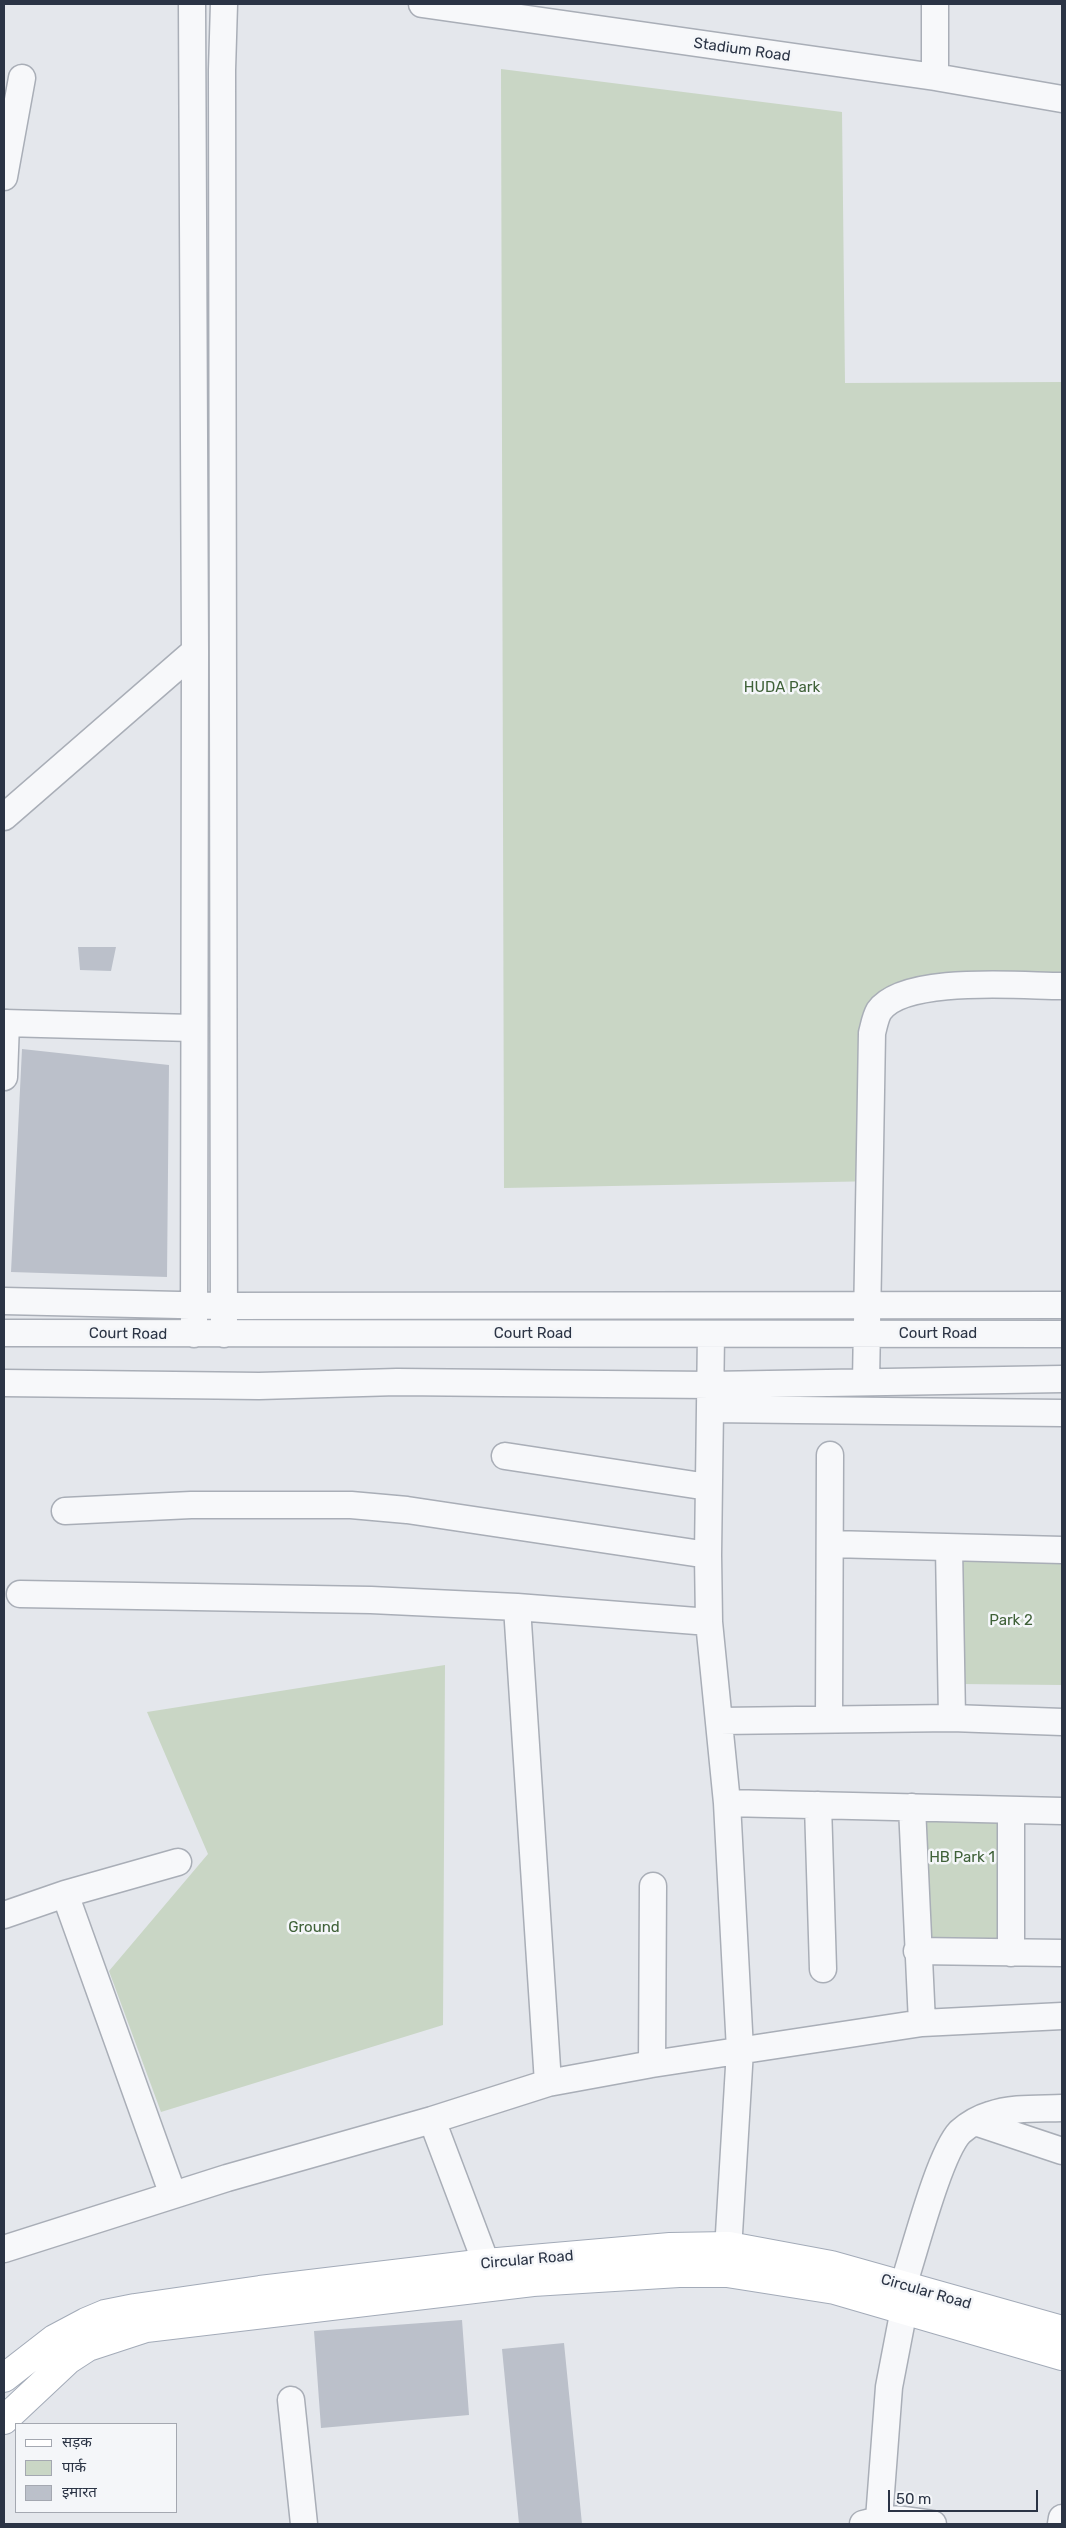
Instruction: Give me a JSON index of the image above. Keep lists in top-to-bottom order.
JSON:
{
  "streets": {
    "main road": ["Circular Road"],
    "street": ["Stadium Road", "Court Road"]
  },
  "parks": [
    "HUDA Park",
    "Park 2",
    "HB Park 1",
    "Ground"
  ],
  "legend": ["सड़क", "पार्क", "इमारत"],
  "scale_bar": "50 m"
}
